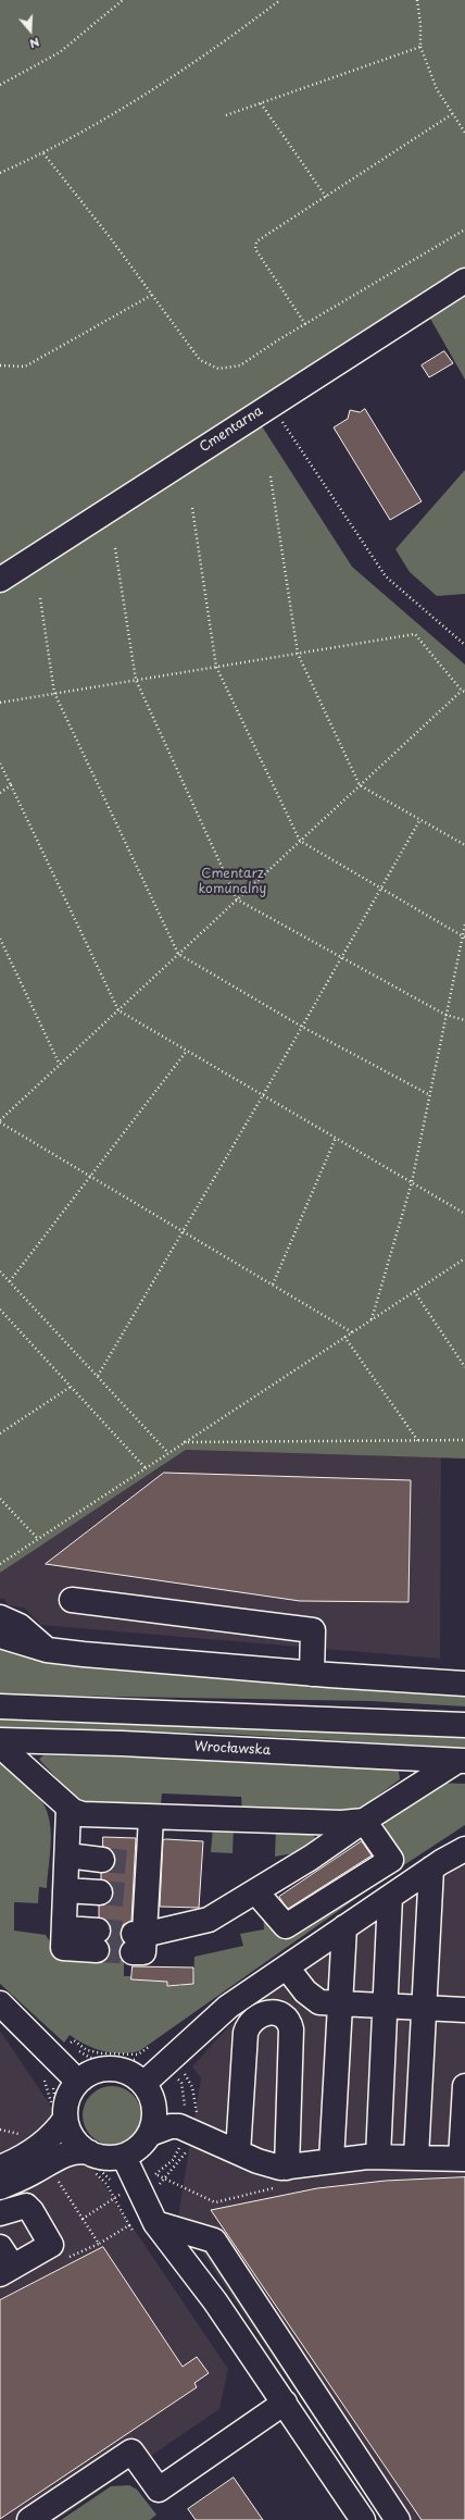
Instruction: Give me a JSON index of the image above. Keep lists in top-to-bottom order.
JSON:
{
  "streets": {
    "street": ["Cmentarna", "Wrocławska"]
  },
  "parks": ["Cmentarz komunalny"],
  "north": "bottom"
}
